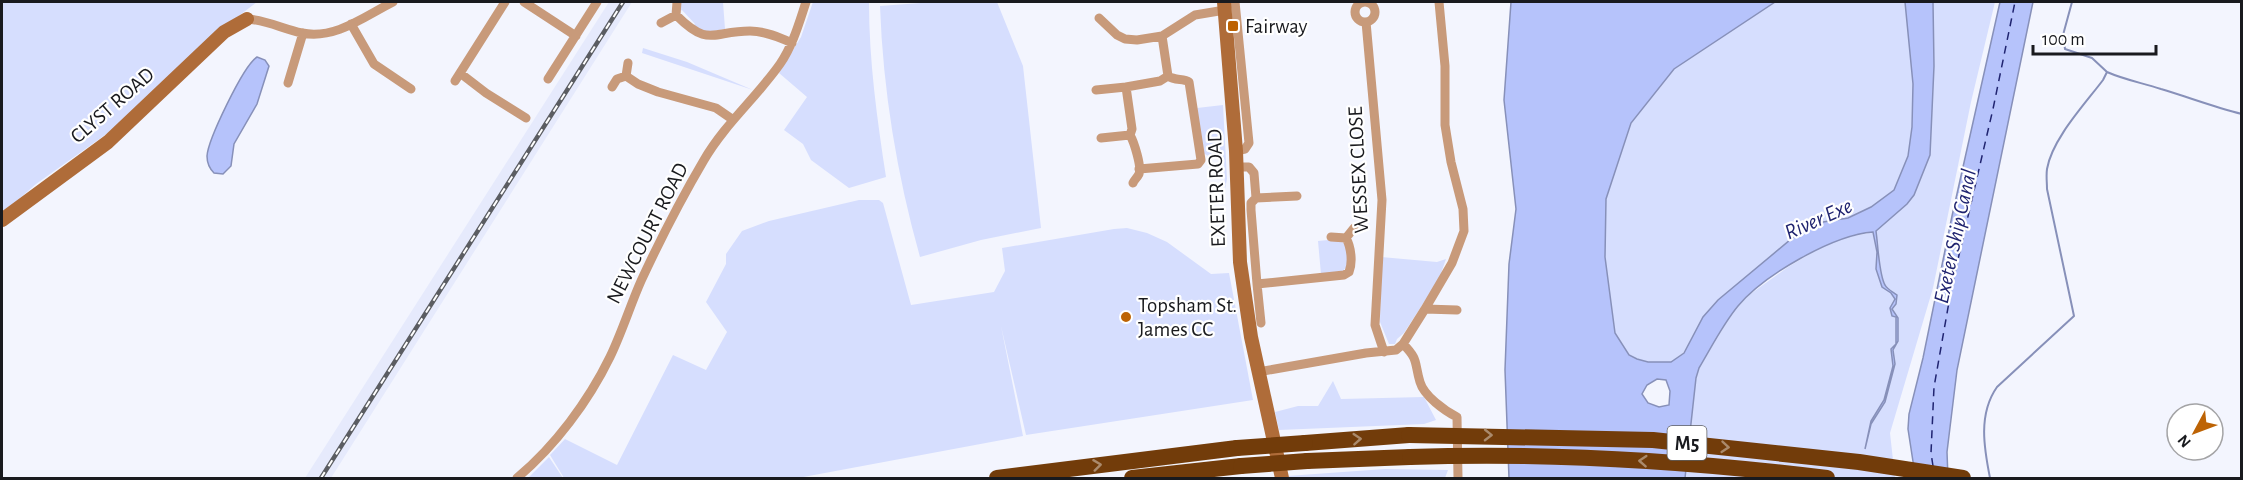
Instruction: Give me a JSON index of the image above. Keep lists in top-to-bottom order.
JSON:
{
  "streets": {
    "highway": ["M5"],
    "street": [
      "CLYST ROAD",
      "WESSEX CLOSE",
      "EXETER ROAD",
      "NEWCOURT ROAD"
    ]
  },
  "water": ["River Exe", "Exeter Ship Canal"],
  "places": {
    "transit": ["Fairway"],
    "other": ["Topsham St. James CC"]
  },
  "scale_bar": "100 m",
  "north": "bottom left"
}
